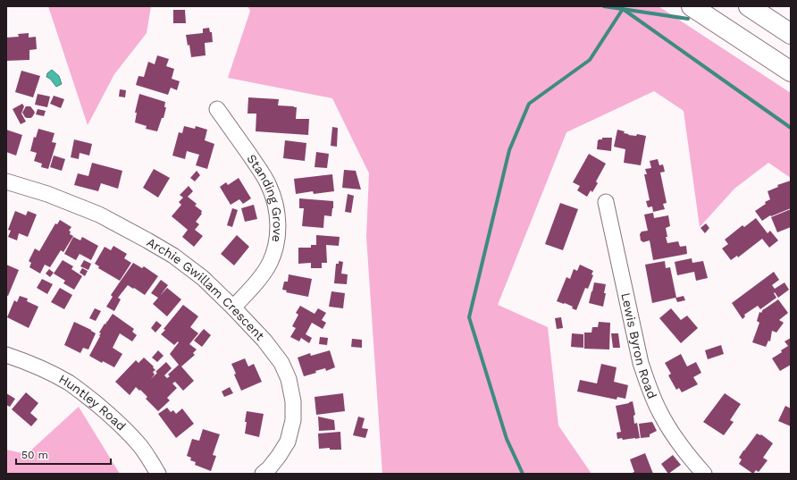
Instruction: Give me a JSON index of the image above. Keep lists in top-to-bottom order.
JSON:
{
  "streets": {
    "street": [
      "Standing Grove",
      "Archie Gwillam Crescent",
      "Lewis Byron Road",
      "Huntley Road"
    ]
  },
  "crossings": [
    ["Standing Grove", "Archie Gwillam Crescent"]
  ],
  "scale_bar": "50 m"
}
